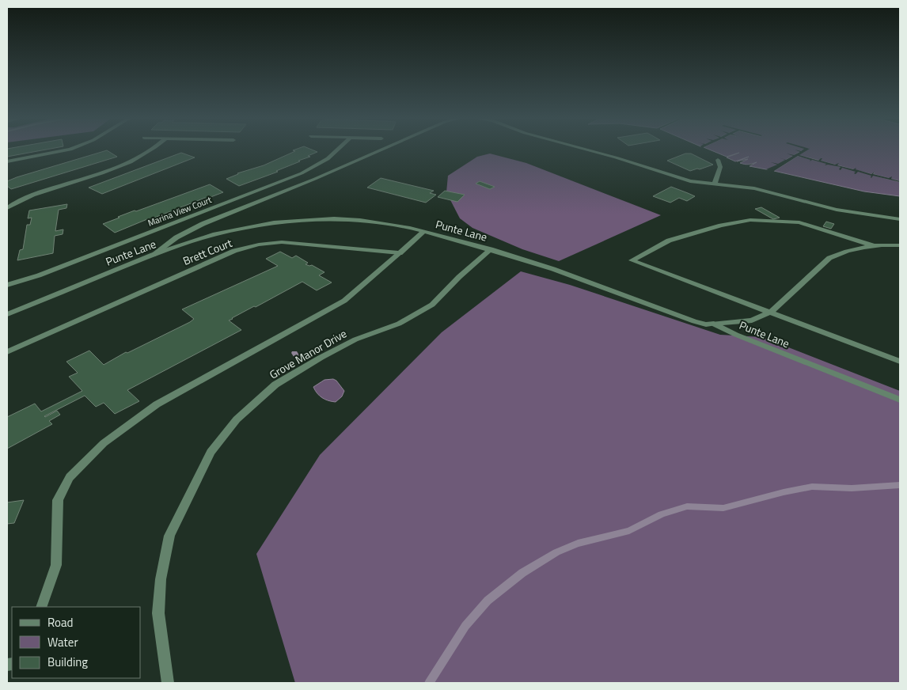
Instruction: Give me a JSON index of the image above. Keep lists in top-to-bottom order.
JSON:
{
  "streets": {
    "street": [
      "Marina View Court",
      "Punte Lane",
      "Brett Court",
      "Grove Manor Drive"
    ]
  },
  "crossings": [
    ["Punte Lane", "Grove Manor Drive"]
  ],
  "legend": ["Road", "Water", "Building"]
}
